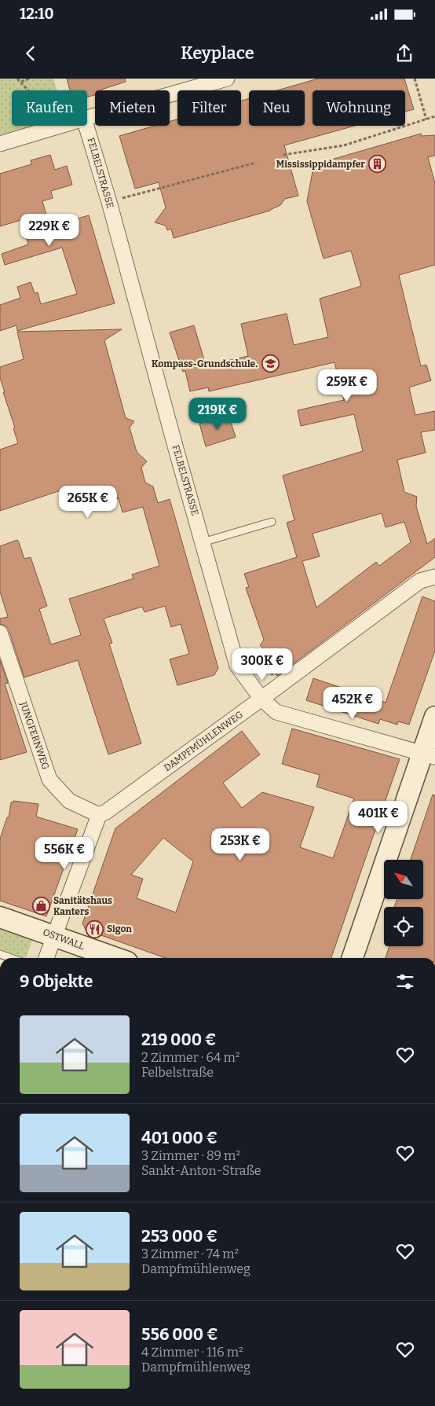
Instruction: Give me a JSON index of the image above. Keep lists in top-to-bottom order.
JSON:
{
  "streets": {
    "street": [
      "FELBELSTRASSE",
      "JUNGFERNWEG",
      "DAMPFMÜHLENWEG",
      "OSTWALL"
    ]
  },
  "crossings": [
    ["FELBELSTRASSE", "DAMPFMÜHLENWEG"],
    ["JUNGFERNWEG", "DAMPFMÜHLENWEG"]
  ],
  "places": {
    "building": ["Mississippidampfer"],
    "school or university": ["Kompass-Grundschule."],
    "shop": ["Sanitätshaus Kanters"],
    "restaurant": ["Sigon"]
  },
  "north": "top left",
  "page": {
    "status": "12:10",
    "header": "Keyplace",
    "chip": [
      "Kaufen",
      "Mieten",
      "Filter",
      "Neu",
      "Wohnung"
    ],
    "price": [
      "229K €",
      "259K €",
      "219K €",
      "265K €",
      "300K €",
      "452K €",
      "401K €",
      "253K €",
      "556K €"
    ],
    "heading": "9 Objekte",
    "list": [
      {
        "name": "219 000 €",
        "note": "2 Zimmer · 64 m² · Felbelstraße"
      },
      {
        "name": "401 000 €",
        "note": "3 Zimmer · 89 m² · Sankt-Anton-Straße"
      },
      {
        "name": "253 000 €",
        "note": "3 Zimmer · 74 m² · Dampfmühlenweg"
      },
      {
        "name": "556 000 €",
        "note": "4 Zimmer · 116 m² · Dampfmühlenweg"
      }
    ]
  }
}
